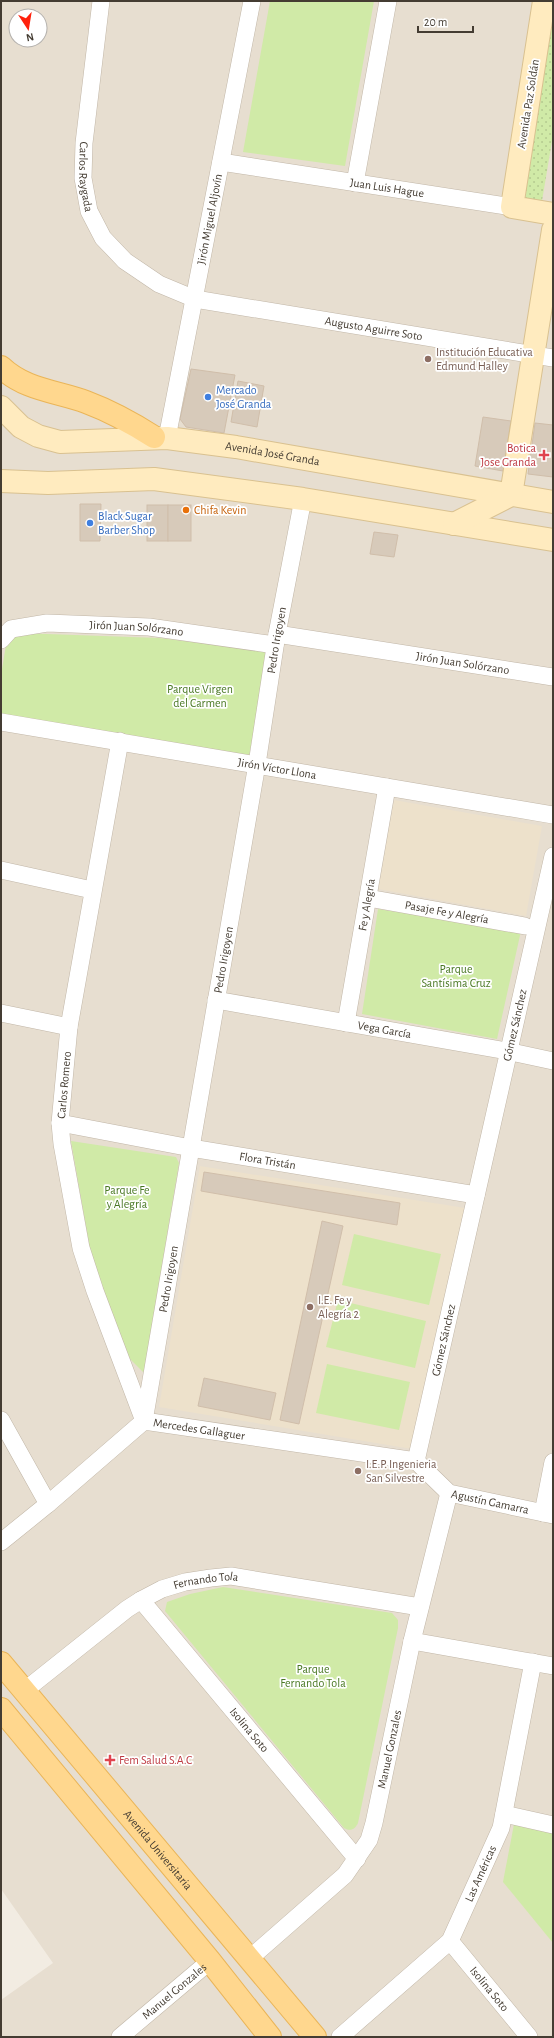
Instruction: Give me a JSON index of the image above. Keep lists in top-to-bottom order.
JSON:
{
  "streets": {
    "main road": [
      "Avenida Paz Soldán",
      "Juan Luis Hague",
      "Avenida José Granda",
      "Avenida Universitaria"
    ],
    "street": [
      "Carlos Raygada",
      "Jirón Miguel Aljovín",
      "Augusto Aguirre Soto",
      "Jirón Juan Solórzano",
      "Pedro Irigoyen",
      "Jirón Víctor Llona",
      "Fe y Alegría",
      "Pasaje Fe y Alegría",
      "Gómez Sánchez",
      "Vega García",
      "Carlos Romero",
      "Flora Tristán",
      "Mercedes Gallaguer",
      "Agustín Gamarra",
      "Fernando Tola",
      "Isolina Soto",
      "Manuel Gonzales",
      "Las Américas"
    ]
  },
  "crossings": [
    ["Avenida Paz Soldán", "Juan Luis Hague"],
    ["Carlos Raygada", "Jirón Miguel Aljovín"],
    ["Carlos Raygada", "Augusto Aguirre Soto"],
    ["Juan Luis Hague", "Jirón Miguel Aljovín"],
    ["Jirón Miguel Aljovín", "Augusto Aguirre Soto"],
    ["Jirón Miguel Aljovín", "Avenida José Granda"],
    ["Jirón Juan Solórzano", "Pedro Irigoyen"],
    ["Pedro Irigoyen", "Jirón Víctor Llona"],
    ["Pedro Irigoyen", "Vega García"],
    ["Pedro Irigoyen", "Carlos Romero"],
    ["Pedro Irigoyen", "Flora Tristán"],
    ["Pedro Irigoyen", "Mercedes Gallaguer"],
    ["Jirón Víctor Llona", "Fe y Alegría"],
    ["Jirón Víctor Llona", "Carlos Romero"],
    ["Fe y Alegría", "Pasaje Fe y Alegría"],
    ["Fe y Alegría", "Vega García"],
    ["Gómez Sánchez", "Vega García"],
    ["Gómez Sánchez", "Flora Tristán"],
    ["Gómez Sánchez", "Mercedes Gallaguer"],
    ["Gómez Sánchez", "Agustín Gamarra"],
    ["Carlos Romero", "Flora Tristán"],
    ["Carlos Romero", "Mercedes Gallaguer"],
    ["Mercedes Gallaguer", "Agustín Gamarra"],
    ["Agustín Gamarra", "Manuel Gonzales"],
    ["Fernando Tola", "Isolina Soto"],
    ["Fernando Tola", "Manuel Gonzales"],
    ["Fernando Tola", "Avenida Universitaria"],
    ["Isolina Soto", "Manuel Gonzales"],
    ["Isolina Soto", "Las Américas"],
    ["Manuel Gonzales", "Avenida Universitaria"]
  ],
  "parks": [
    "Parque Virgen del Carmen",
    "Parque Santísima Cruz",
    "Parque Fe y Alegría",
    "Parque Fernando Tola"
  ],
  "places": {
    "other": [
      "Institución Educativa Edmund Halley",
      "Mercado José Granda",
      "Chifa Kevin",
      "Black Sugar Barber Shop",
      "I.E. Fe y Alegría 2",
      "I.E.P. Ingenieria San Silvestre"
    ],
    "health": ["Botica Jose Granda", "Fem Salud S.A.C"]
  },
  "scale_bar": "20 m",
  "north": "bottom"
}
